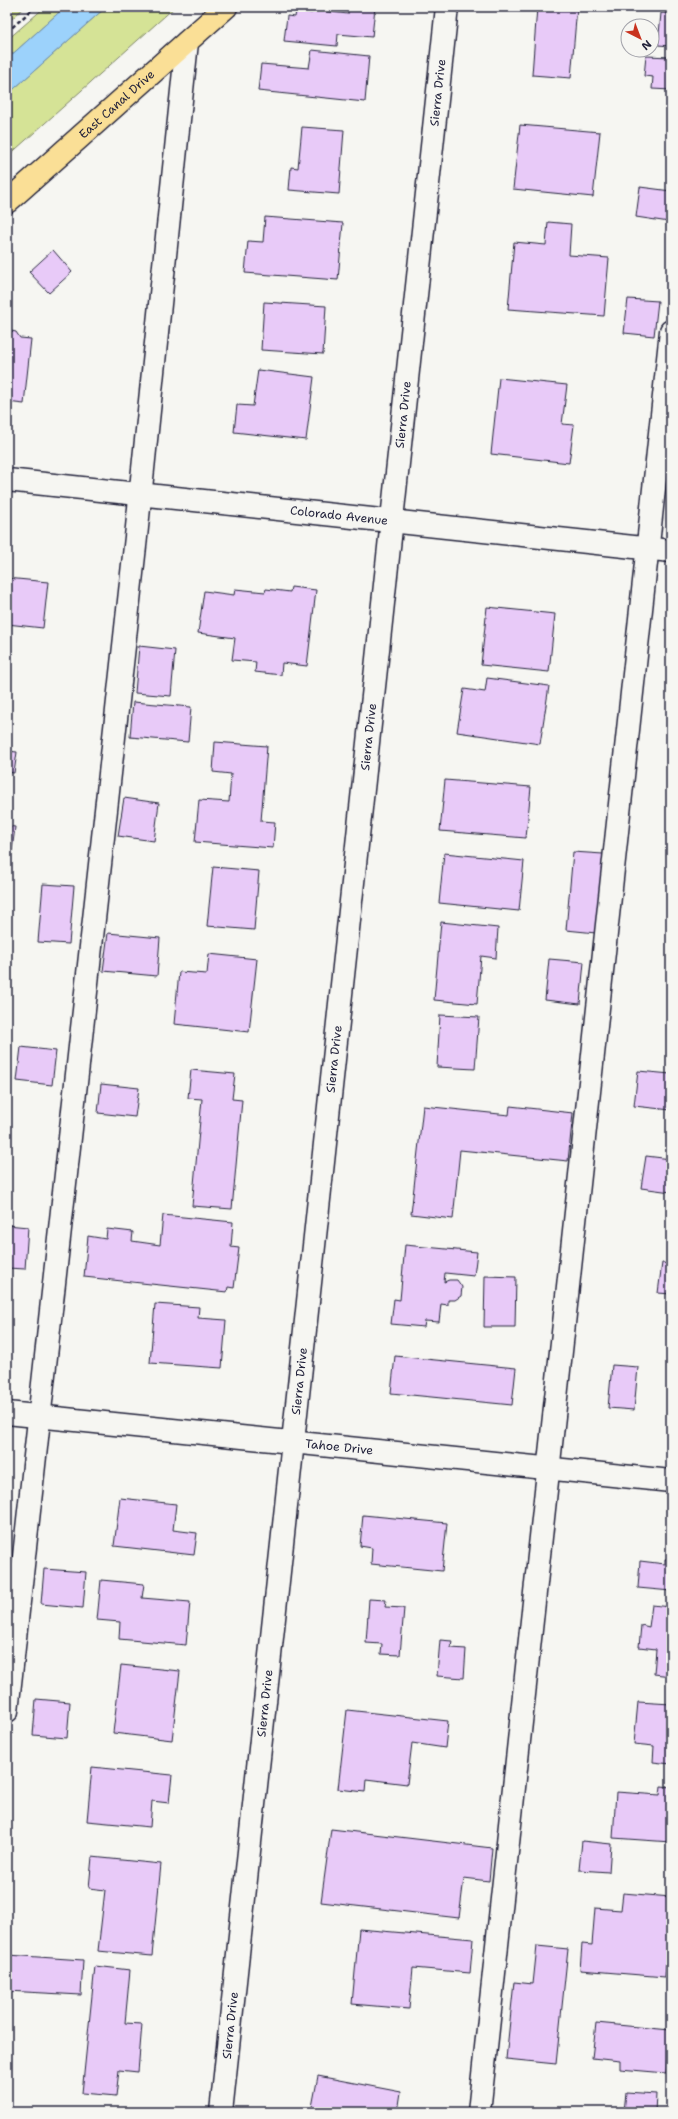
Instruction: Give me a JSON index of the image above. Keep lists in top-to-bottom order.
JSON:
{
  "streets": {
    "main road": ["East Canal Drive"],
    "street": ["Sierra Drive", "Colorado Avenue", "Tahoe Drive"]
  },
  "crossings": [
    ["Sierra Drive", "Colorado Avenue"],
    ["Sierra Drive", "Tahoe Drive"]
  ],
  "north": "bottom right"
}
